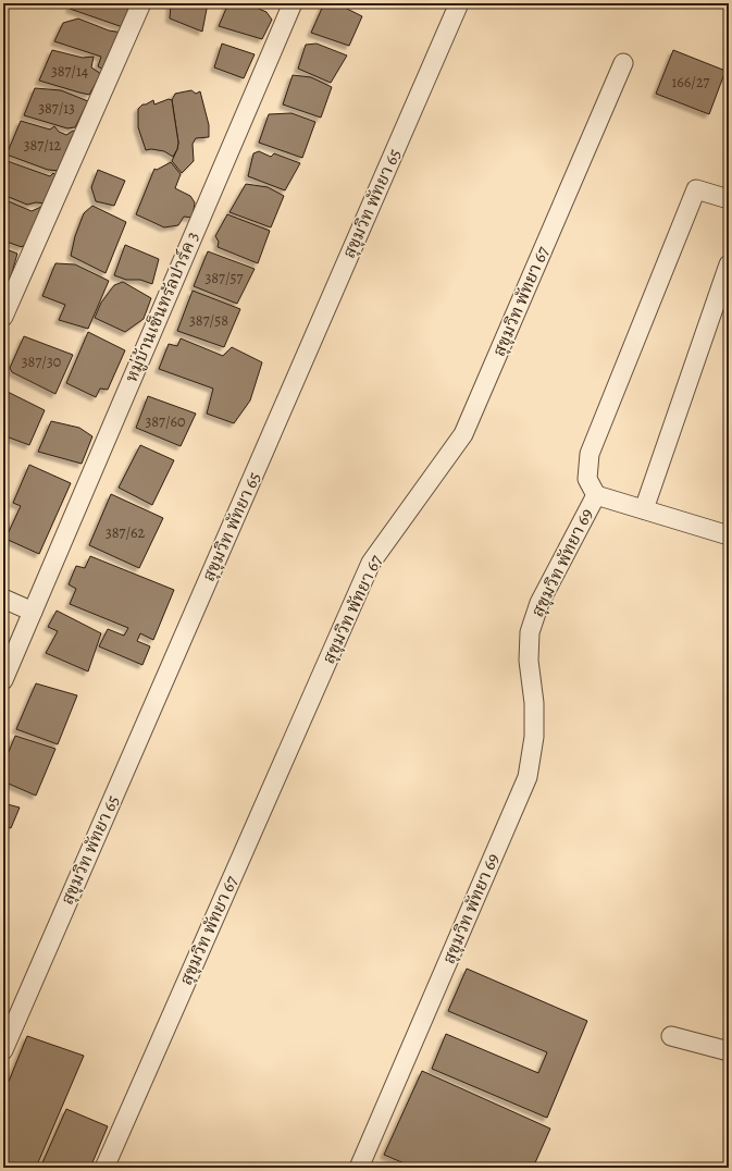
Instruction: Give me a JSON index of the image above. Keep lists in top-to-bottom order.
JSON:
{
  "streets": {
    "street": [
      "สุขุมวิท พัทยา 65",
      "สุขุมวิท พัทยา 67",
      "หมู่บ้านเซ็นทรัลปาร์ค 3",
      "สุขุมวิท พัทยา 69"
    ]
  },
  "house_numbers": [
    "387/14",
    "166/27",
    "387/13",
    "387/12",
    "387/57",
    "387/58",
    "387/30",
    "387/60",
    "387/62"
  ]
}
